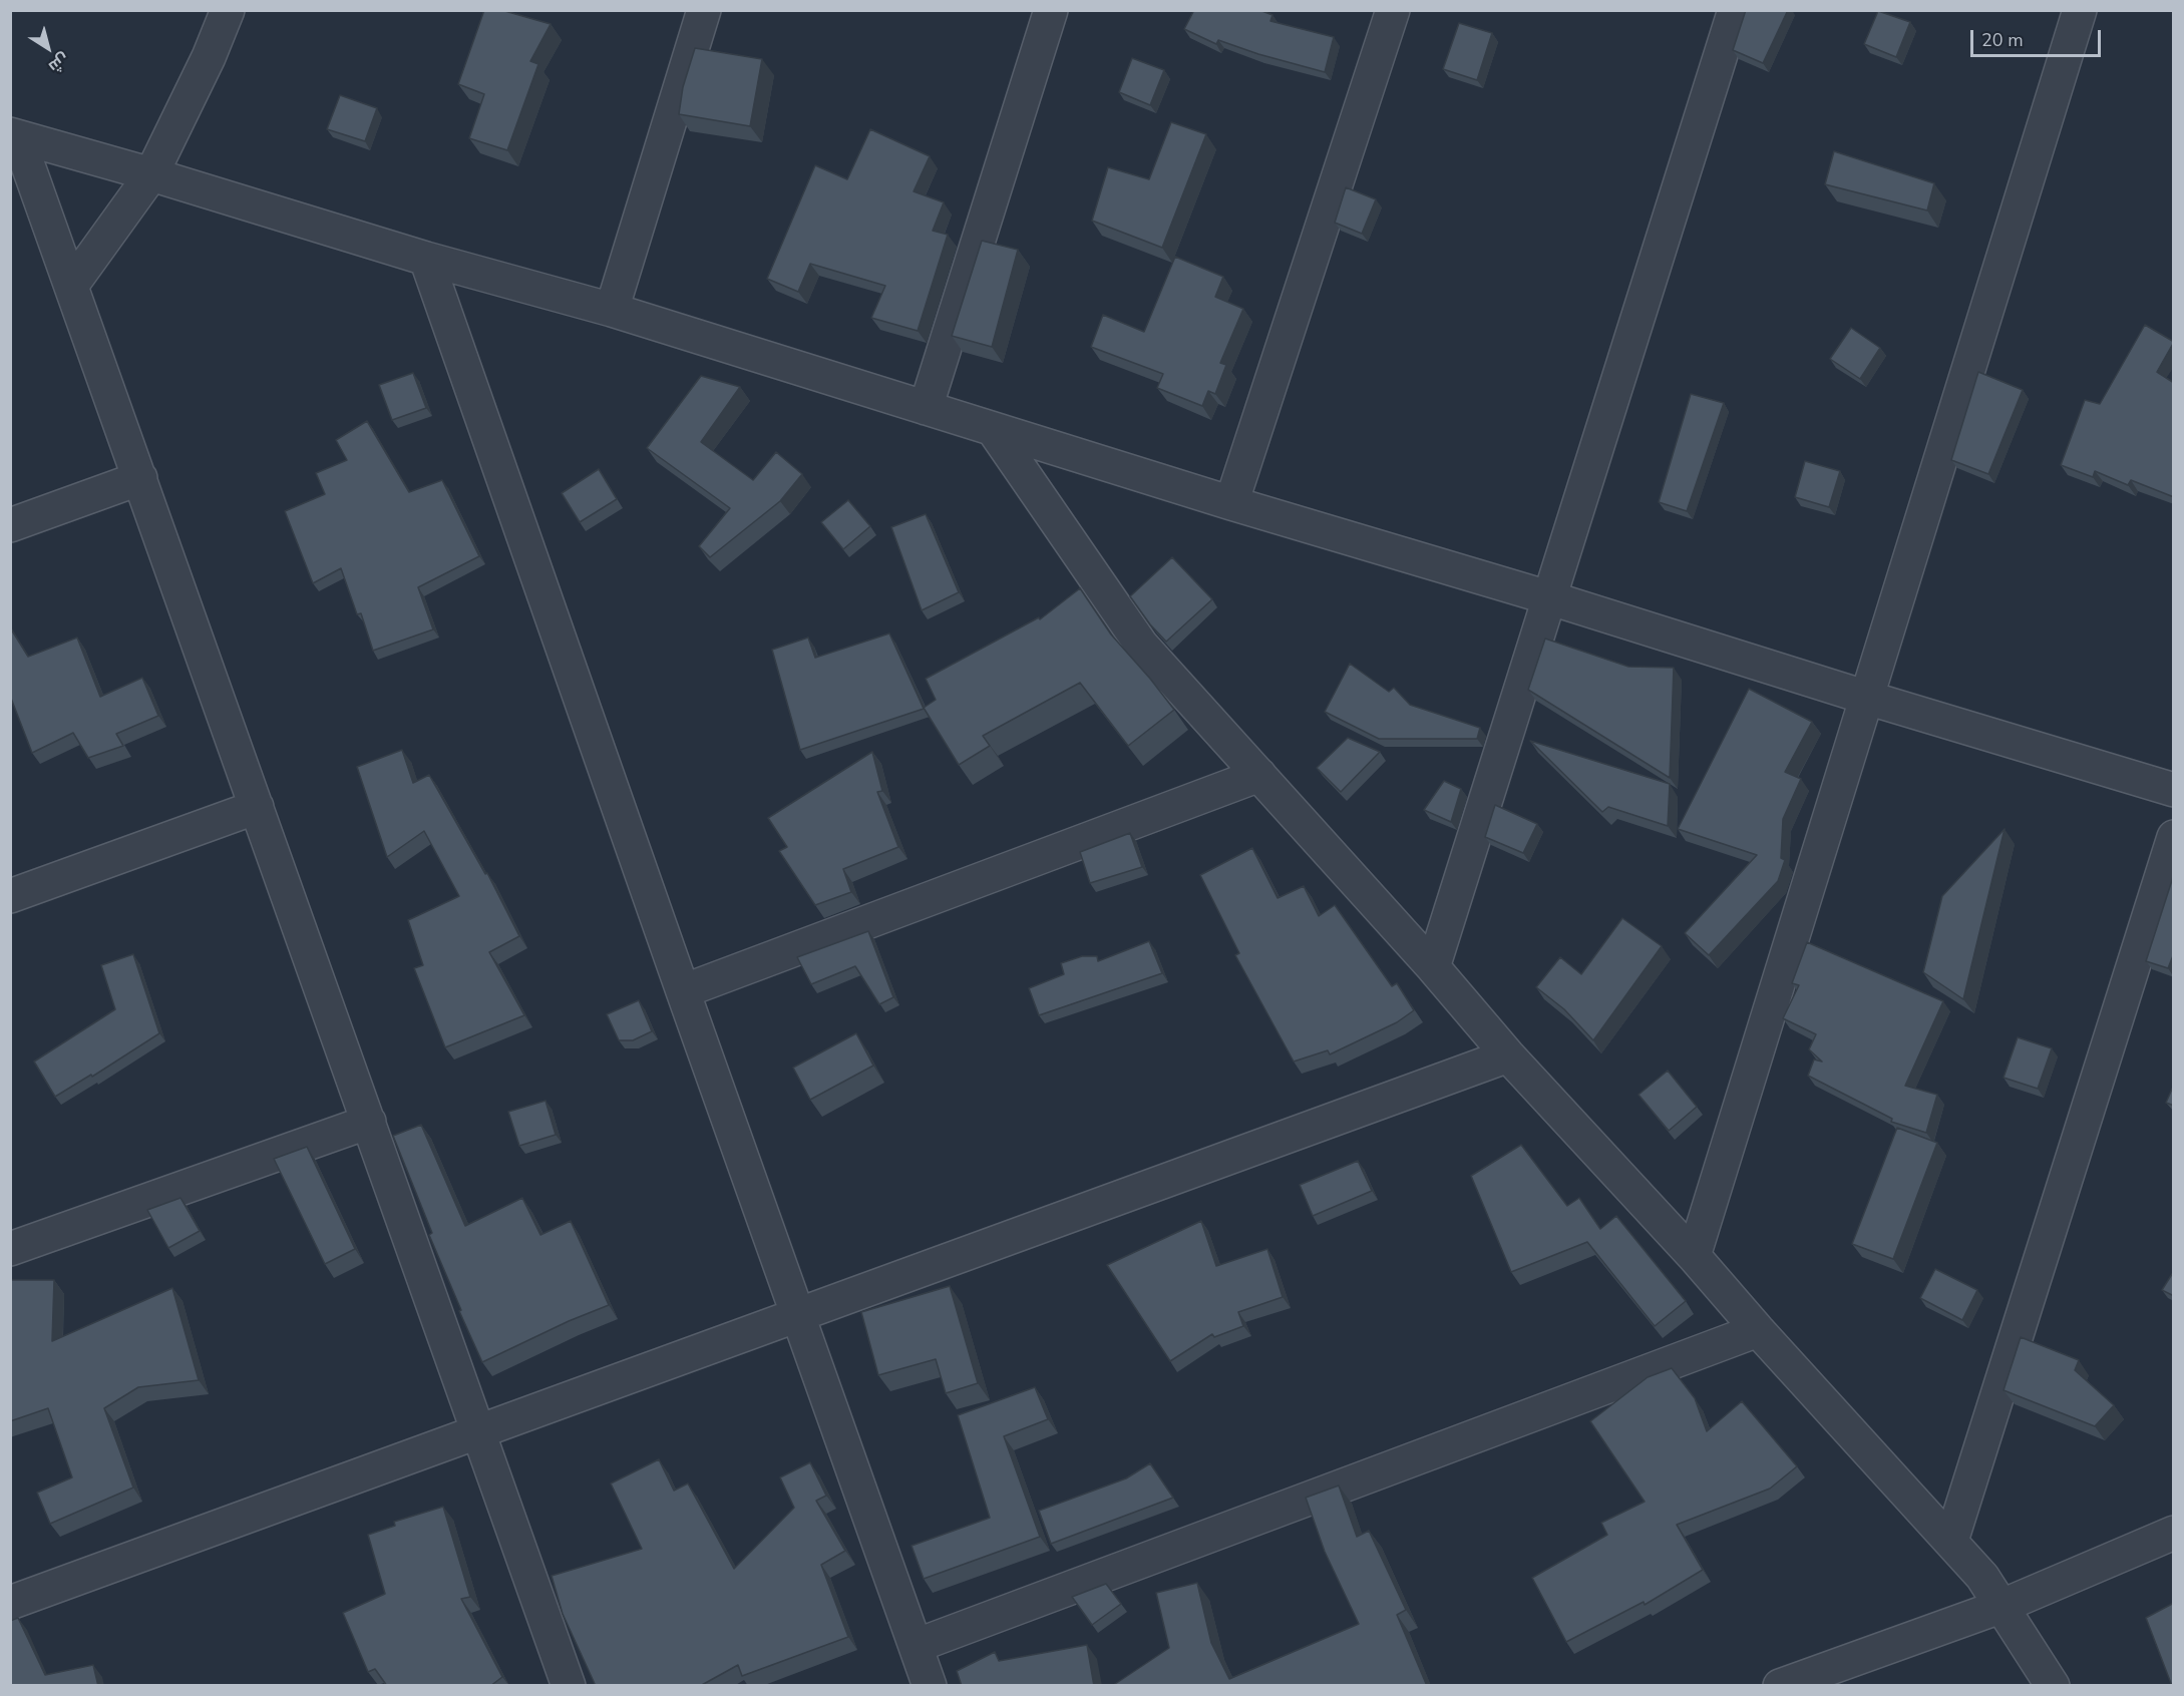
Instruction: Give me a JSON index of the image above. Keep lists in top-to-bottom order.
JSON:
{
  "scale_bar": "20 m",
  "north": "bottom right"
}
